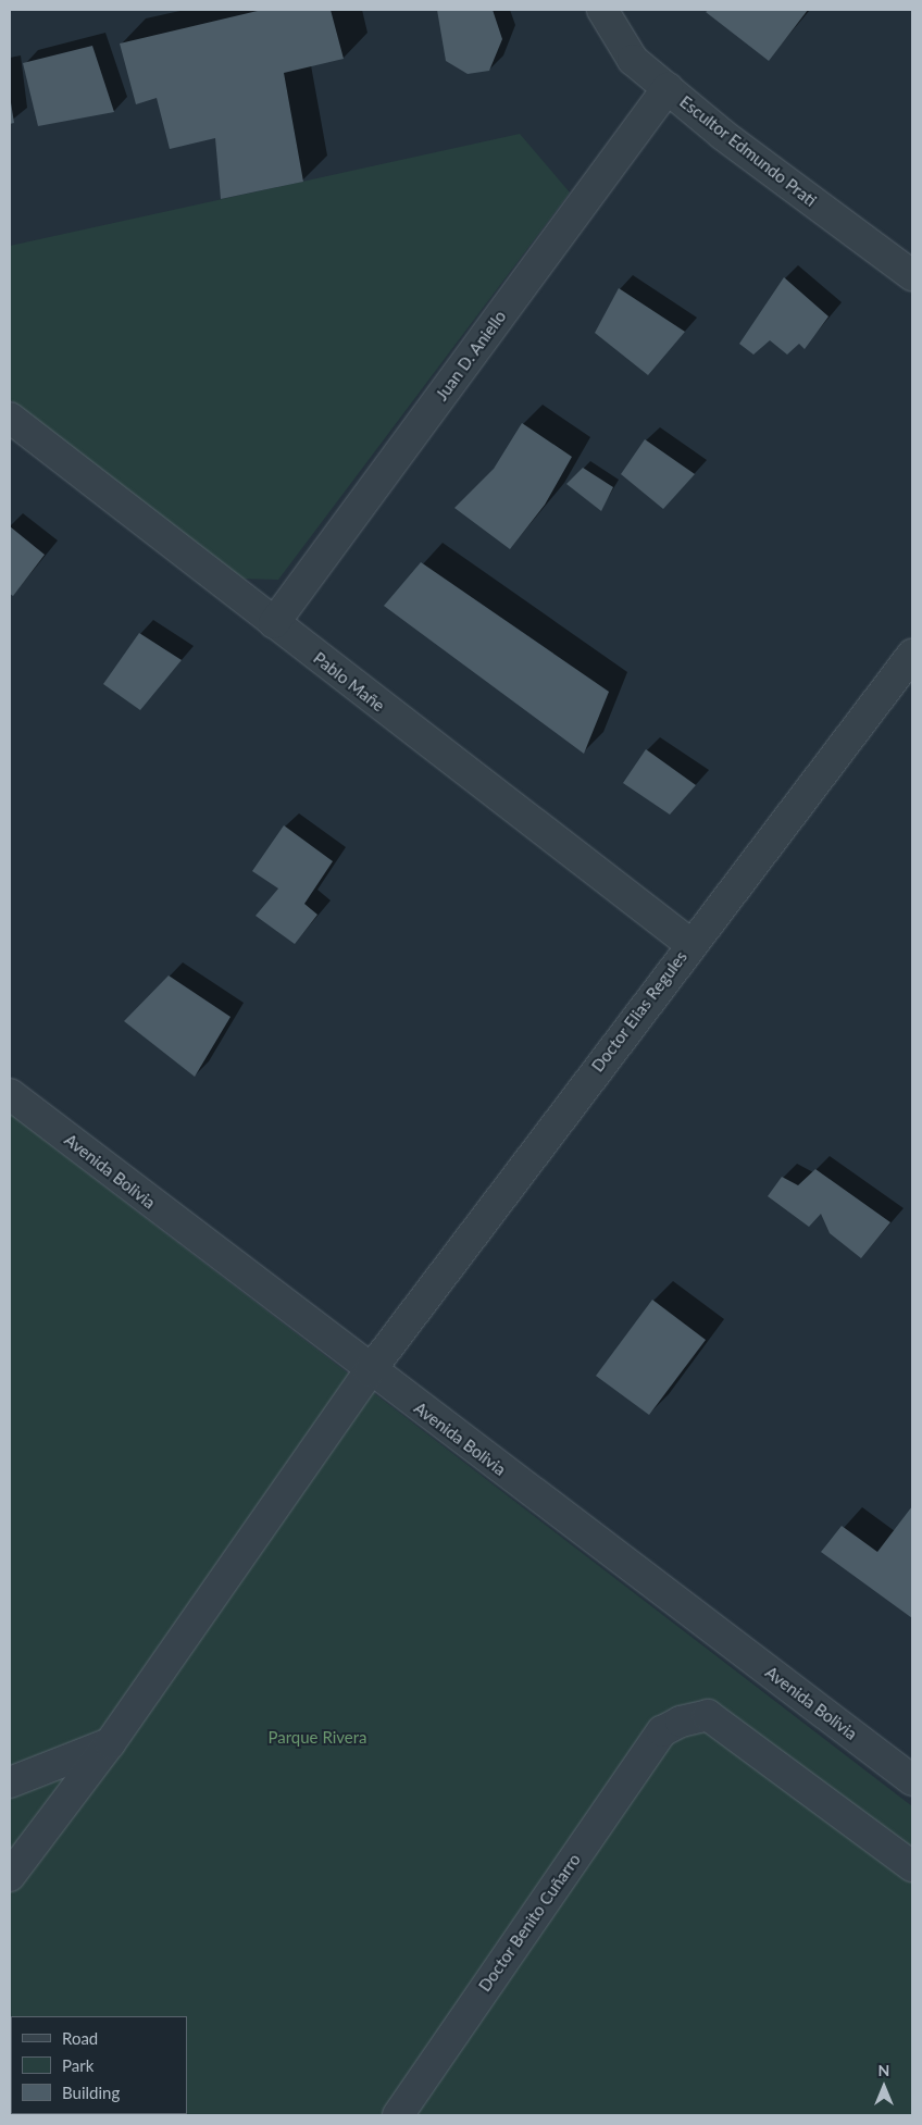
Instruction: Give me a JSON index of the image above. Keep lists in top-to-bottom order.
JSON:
{
  "streets": {
    "street": [
      "Escultor Edmundo Prati",
      "Juan D. Aniello",
      "Pablo Mañe",
      "Doctor Elias Regules",
      "Avenida Bolivia",
      "Doctor Benito Cuñarro"
    ]
  },
  "crossings": [
    ["Escultor Edmundo Prati", "Juan D. Aniello"],
    ["Juan D. Aniello", "Pablo Mañe"],
    ["Pablo Mañe", "Doctor Elias Regules"],
    ["Doctor Elias Regules", "Avenida Bolivia"]
  ],
  "parks": ["Parque Rivera"],
  "legend": ["Road", "Park", "Building"],
  "north": "top"
}
